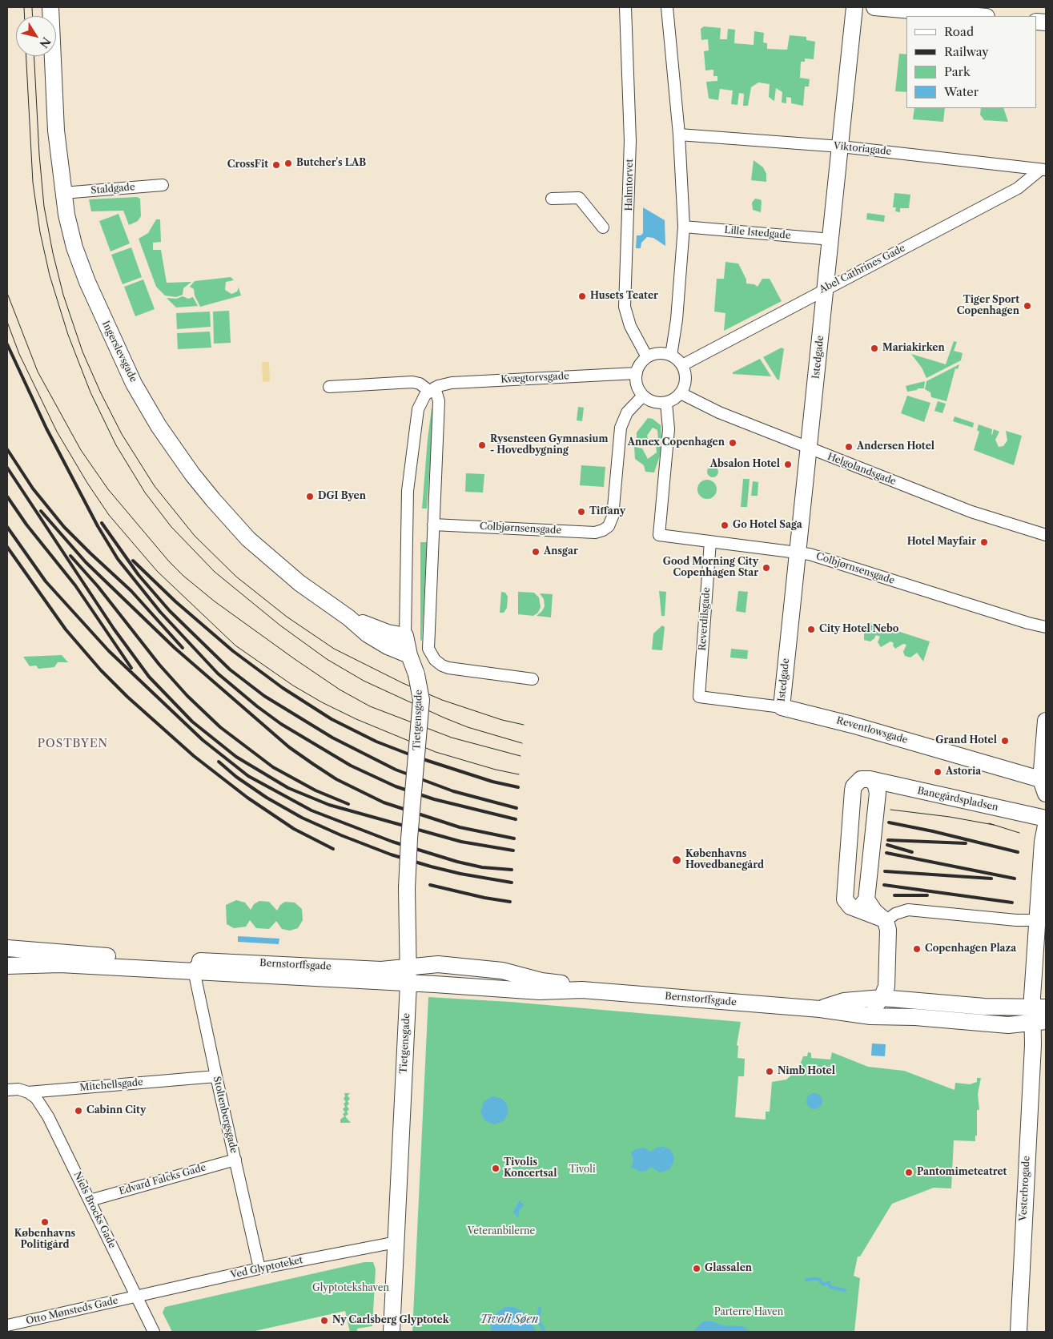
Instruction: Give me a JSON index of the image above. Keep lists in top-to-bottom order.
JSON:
{
  "streets": {
    "street": [
      "Viktoriagade",
      "Halmtorvet",
      "Staldgade",
      "Lille Istedgade",
      "Abel Cathrines Gade",
      "Ingerslevsgade",
      "Istedgade",
      "Kvægtorvsgade",
      "Helgolandsgade",
      "Colbjørnsensgade",
      "Reverdilsgade",
      "Tietgensgade",
      "Reventlowsgade",
      "Banegårdspladsen",
      "Bernstorffsgade",
      "Mitchellsgade",
      "Stoltenbergsgade",
      "Edvard Falcks Gade",
      "Vesterbrogade",
      "Niels Brocks Gade",
      "Ved Glyptoteket",
      "Otto Mønsteds Gade"
    ]
  },
  "crossings": [
    ["Viktoriagade", "Abel Cathrines Gade"],
    ["Viktoriagade", "Istedgade"],
    ["Halmtorvet", "Abel Cathrines Gade"],
    ["Halmtorvet", "Kvægtorvsgade"],
    ["Halmtorvet", "Helgolandsgade"],
    ["Halmtorvet", "Colbjørnsensgade"],
    ["Staldgade", "Ingerslevsgade"],
    ["Lille Istedgade", "Istedgade"],
    ["Abel Cathrines Gade", "Istedgade"],
    ["Abel Cathrines Gade", "Kvægtorvsgade"],
    ["Abel Cathrines Gade", "Helgolandsgade"],
    ["Abel Cathrines Gade", "Colbjørnsensgade"],
    ["Ingerslevsgade", "Tietgensgade"],
    ["Istedgade", "Helgolandsgade"],
    ["Istedgade", "Colbjørnsensgade"],
    ["Istedgade", "Reventlowsgade"],
    ["Kvægtorvsgade", "Helgolandsgade"],
    ["Kvægtorvsgade", "Colbjørnsensgade"],
    ["Kvægtorvsgade", "Tietgensgade"],
    ["Helgolandsgade", "Colbjørnsensgade"],
    ["Colbjørnsensgade", "Reverdilsgade"],
    ["Reverdilsgade", "Reventlowsgade"],
    ["Tietgensgade", "Bernstorffsgade"],
    ["Tietgensgade", "Ved Glyptoteket"],
    ["Bernstorffsgade", "Stoltenbergsgade"],
    ["Bernstorffsgade", "Vesterbrogade"],
    ["Mitchellsgade", "Stoltenbergsgade"],
    ["Mitchellsgade", "Niels Brocks Gade"],
    ["Stoltenbergsgade", "Edvard Falcks Gade"],
    ["Stoltenbergsgade", "Ved Glyptoteket"],
    ["Edvard Falcks Gade", "Niels Brocks Gade"],
    ["Niels Brocks Gade", "Ved Glyptoteket"],
    ["Niels Brocks Gade", "Otto Mønsteds Gade"],
    ["Ved Glyptoteket", "Otto Mønsteds Gade"]
  ],
  "districts": ["POSTBYEN"],
  "water": ["Tivoli Søen"],
  "parks": [
    "Tivoli",
    "Veteranbilerne",
    "Glyptotekshaven",
    "Parterre Haven"
  ],
  "places": [
    "Butcher's LAB",
    "CrossFit",
    "Husets Teater",
    "Tiger Sport Copenhagen",
    "Mariakirken",
    "Annex Copenhagen",
    "Rysensteen Gymnasium - Hovedbygning",
    "Andersen Hotel",
    "Absalon Hotel",
    "DGI Byen",
    "Tiffany",
    "Go Hotel Saga",
    "Hotel Mayfair",
    "Ansgar",
    "Good Morning City Copenhagen Star",
    "City Hotel Nebo",
    "Grand Hotel",
    "Astoria",
    "Københavns Hovedbanegård",
    "Copenhagen Plaza",
    "Nimb Hotel",
    "Cabinn City",
    "Tivolis Koncertsal",
    "Pantomimeteatret",
    "Københavns Politigård",
    "Glassalen",
    "Ny Carlsberg Glyptotek"
  ],
  "legend": [
    "Road",
    "Railway",
    "Park",
    "Water"
  ],
  "north": "bottom right"
}
